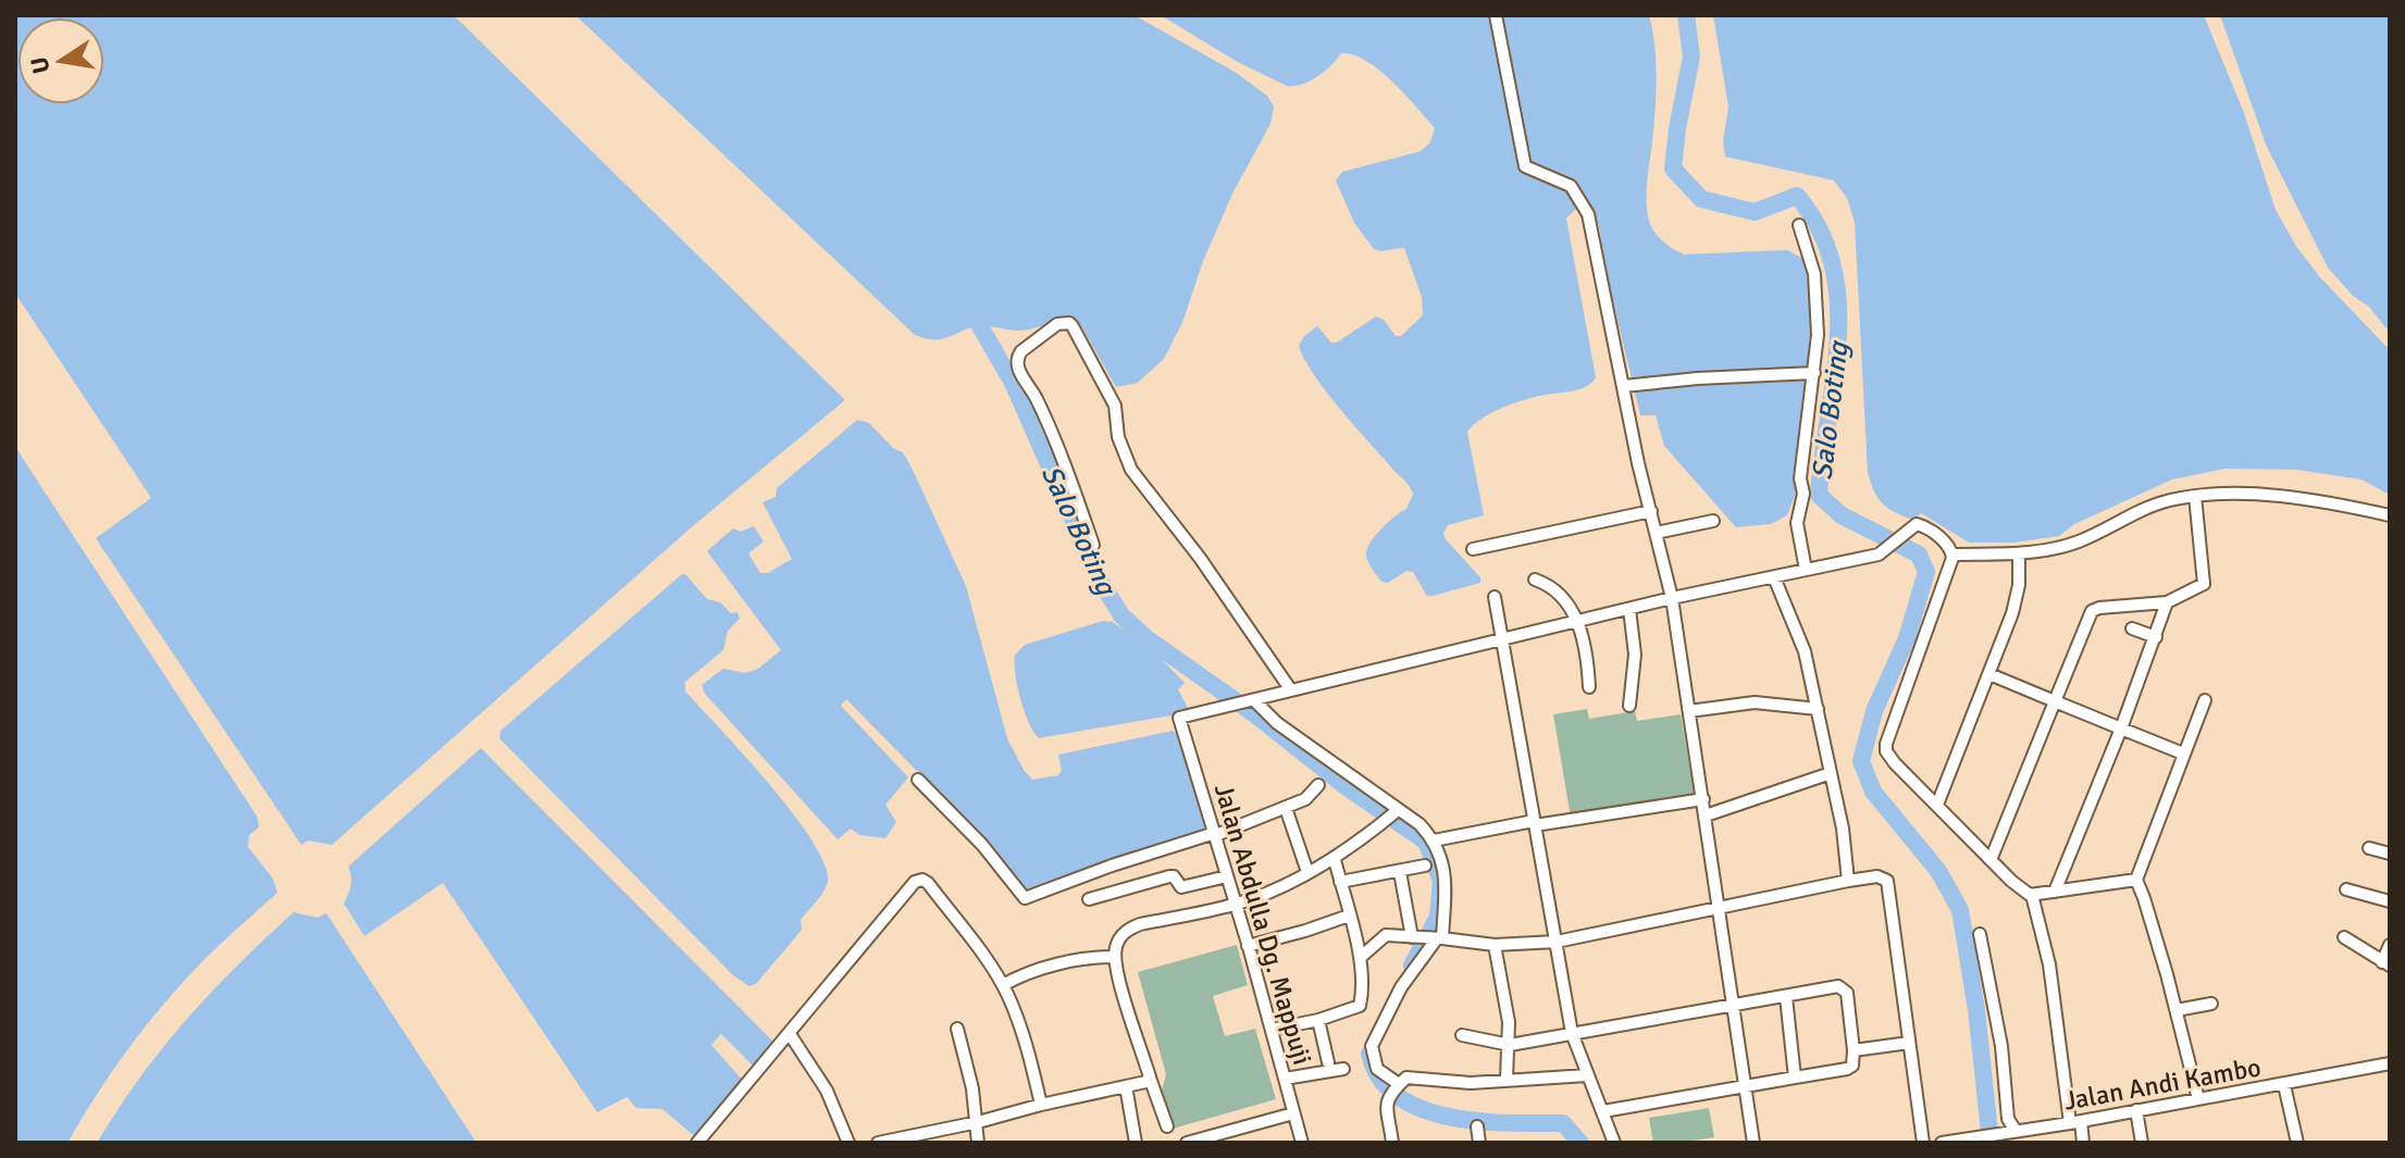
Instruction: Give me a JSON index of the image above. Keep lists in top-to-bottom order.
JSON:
{
  "streets": {
    "street": ["Jalan Abdulla Dg. Mappuji", "Jalan Andi Kambo"]
  },
  "water": ["Salo Boting"],
  "north": "left"
}
